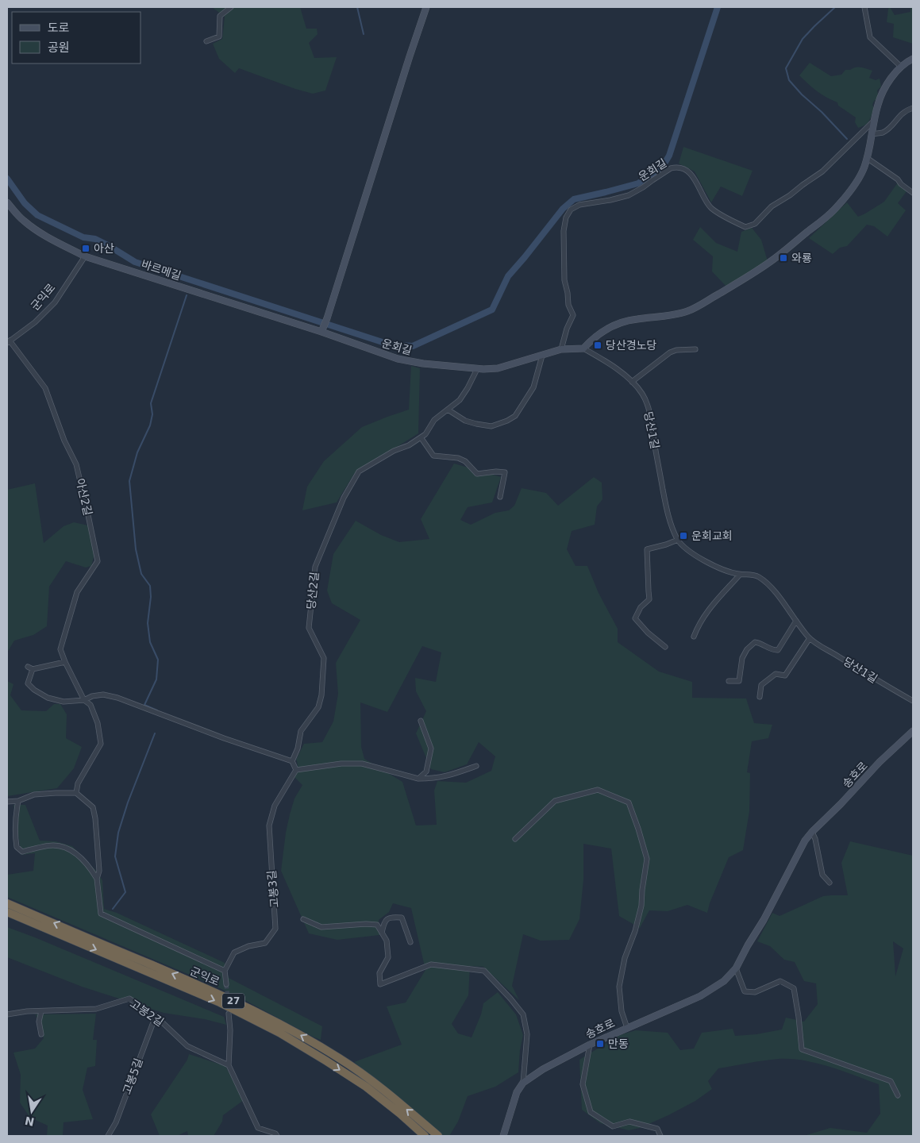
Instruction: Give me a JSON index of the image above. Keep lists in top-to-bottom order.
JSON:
{
  "streets": {
    "highway": ["군익로", "27"],
    "street": [
      "운회길",
      "바르메길",
      "당산1길",
      "아산2길",
      "당산2길",
      "송호로",
      "고봉3길",
      "고봉2길",
      "고봉5길"
    ]
  },
  "crossings": [
    ["운회길", "바르메길"],
    ["운회길", "당산1길"],
    ["운회길", "당산2길"],
    ["바르메길", "군익로"],
    ["군익로", "아산2길"],
    ["고봉2길", "고봉5길"]
  ],
  "places": {
    "transit": [
      "아산",
      "와룡",
      "당산경노당",
      "운회교회",
      "만동"
    ]
  },
  "legend": ["도로", "공원"],
  "north": "bottom"
}
